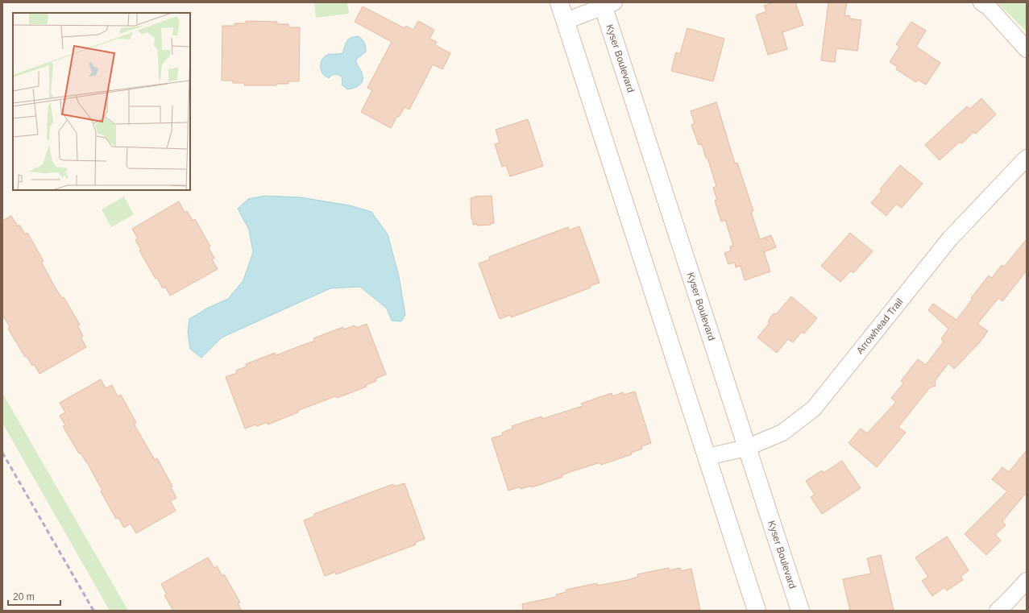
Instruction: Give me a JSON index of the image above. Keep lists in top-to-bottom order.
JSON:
{
  "streets": {
    "street": ["Kyser Boulevard", "Arrowhead Trail"]
  },
  "crossings": [
    ["Kyser Boulevard", "Arrowhead Trail"]
  ],
  "scale_bar": "20 m"
}
